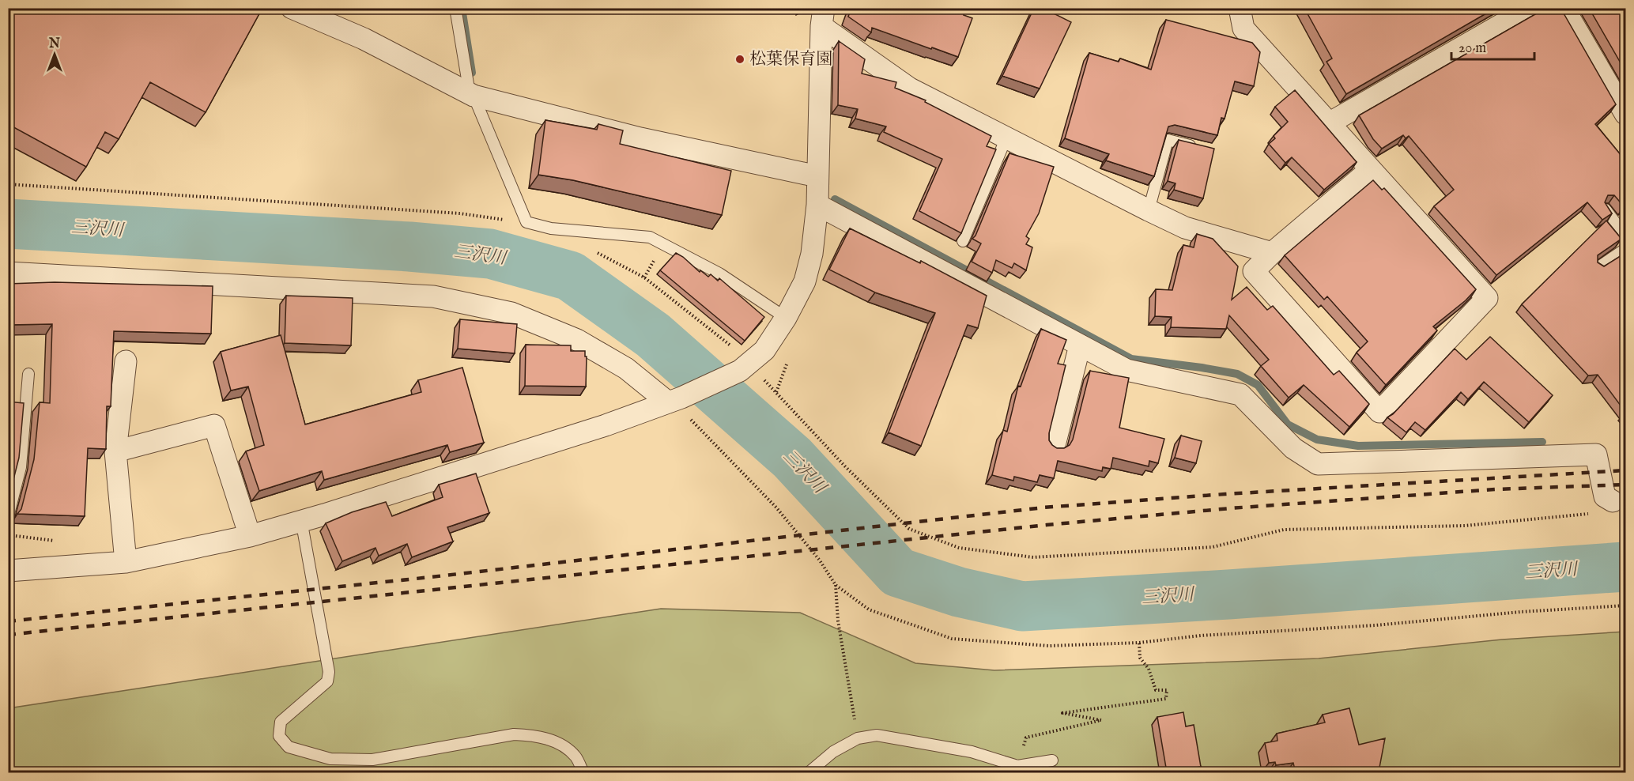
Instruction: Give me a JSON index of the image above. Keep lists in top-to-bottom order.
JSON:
{
  "water": ["三沢川"],
  "places": ["松葉保育園"],
  "scale_bar": "20 m",
  "north": "top"
}
